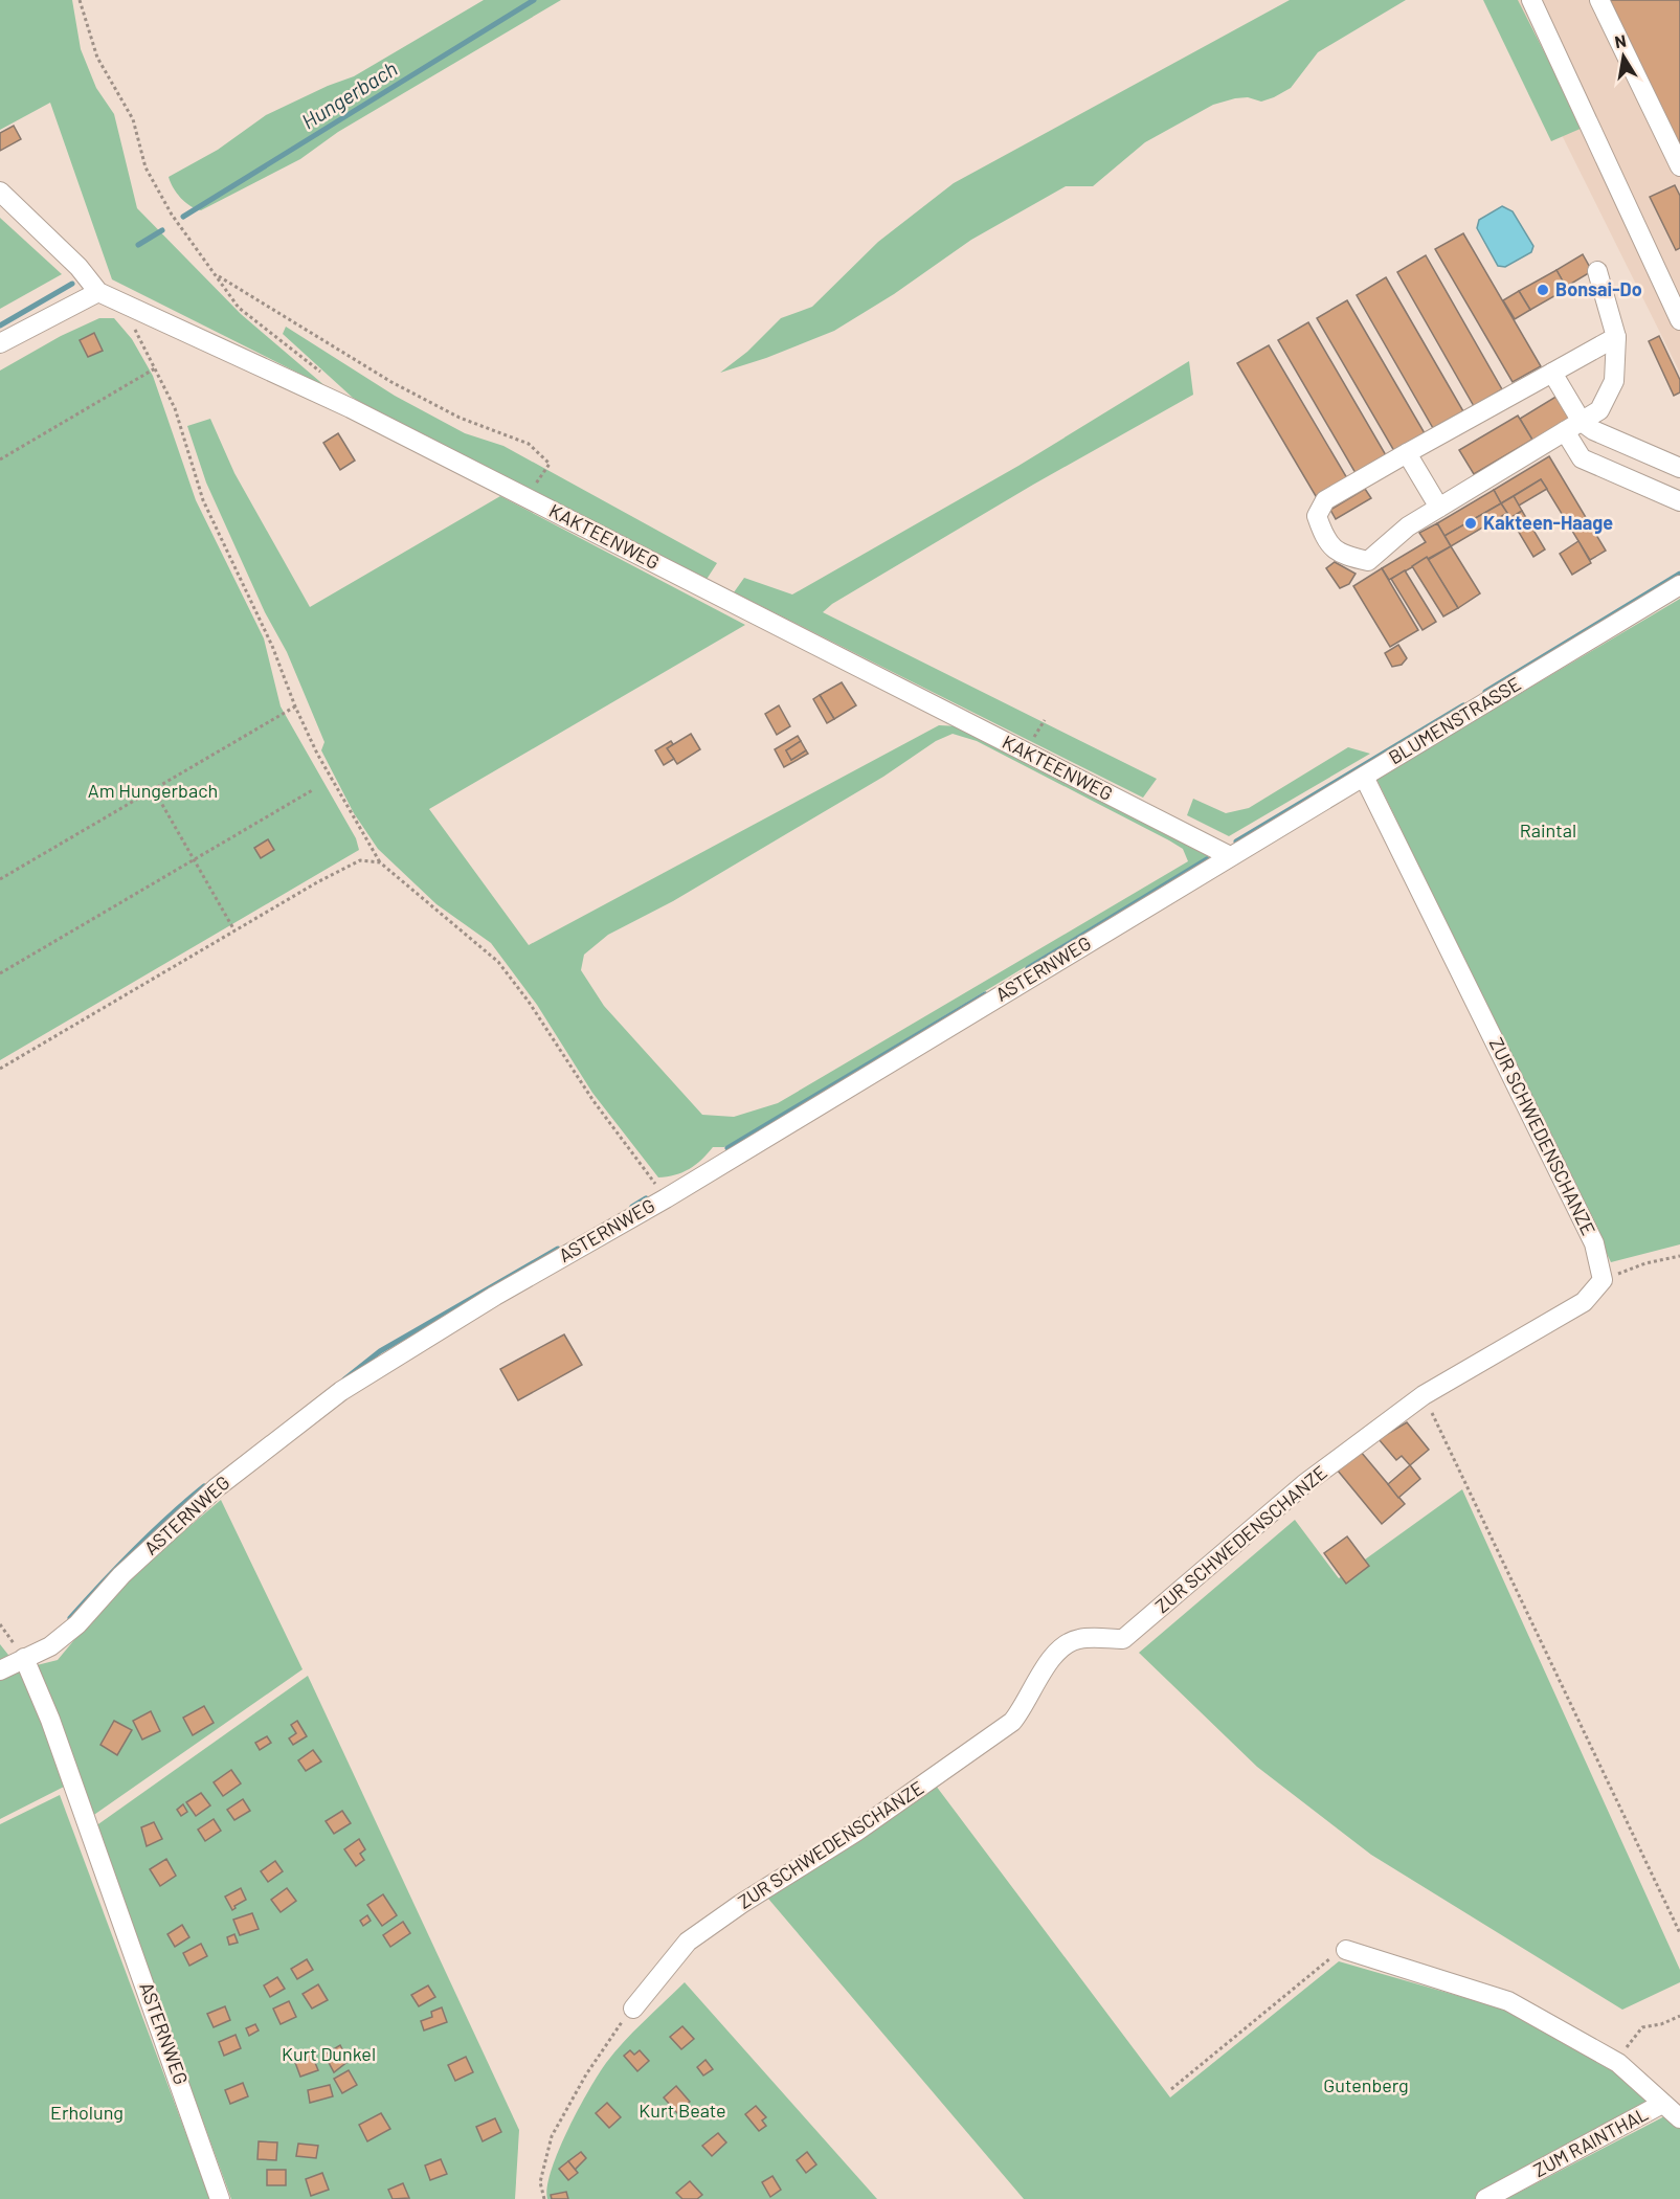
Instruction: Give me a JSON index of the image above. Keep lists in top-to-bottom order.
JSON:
{
  "streets": {
    "street": [
      "KAKTEENWEG",
      "BLUMENSTRASSE",
      "ASTERNWEG",
      "ZUR SCHWEDENSCHANZE",
      "ZUM RAINTHAL"
    ]
  },
  "crossings": [
    ["KAKTEENWEG", "BLUMENSTRASSE"],
    ["KAKTEENWEG", "ASTERNWEG"],
    ["BLUMENSTRASSE", "ASTERNWEG"],
    ["BLUMENSTRASSE", "ZUR SCHWEDENSCHANZE"]
  ],
  "water": ["Hungerbach"],
  "parks": [
    "Am Hungerbach",
    "Raintal",
    "Kurt Dunkel",
    "Gutenberg",
    "Kurt Beate",
    "Erholung"
  ],
  "places": ["Bonsai-Do", "Kakteen-Haage"],
  "north": "top"
}
